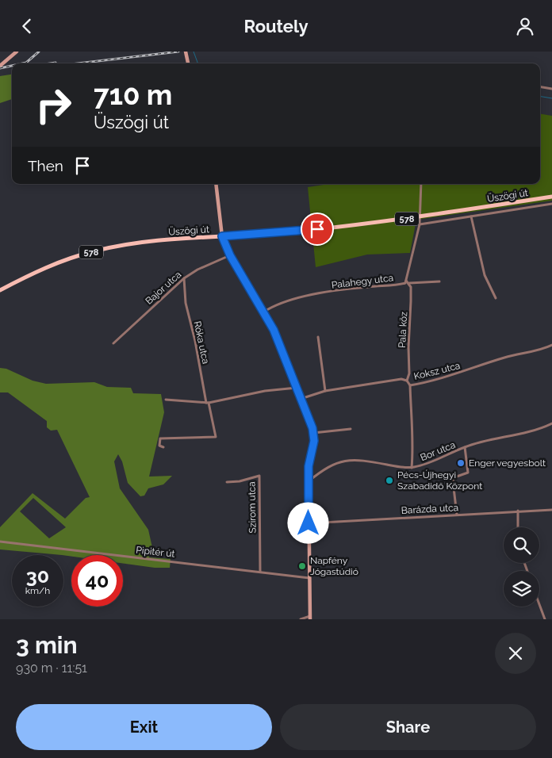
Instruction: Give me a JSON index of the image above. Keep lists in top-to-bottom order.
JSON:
{
  "streets": {
    "main road": ["Üszögi út", "578"],
    "street": [
      "Palahegy utca",
      "Bajor utca",
      "Pala köz",
      "Róka utca",
      "Koksz utca",
      "Bor utca",
      "Szirom utca",
      "Barázda utca",
      "Pipitér út"
    ]
  },
  "crossings": [
    ["Üszögi út", "Palahegy utca"],
    ["Palahegy utca", "Pala köz"],
    ["Bajor utca", "Róka utca"],
    ["Pala köz", "Koksz utca"],
    ["Szirom utca", "Pipitér út"]
  ],
  "places": ["Enger vegyesbolt", "Pécs-Újhegyi Szabadidő Központ", "Napfény Jógastúdió"],
  "page": {
    "header": "Routely",
    "turn": ["710 m", "Üszögi út"],
    "then": "Then",
    "speed": "30 km/h",
    "limit": "40",
    "heading": ["3 min", "930 m · 11:51"],
    "buttons": ["Exit", "Share"]
  }
}
